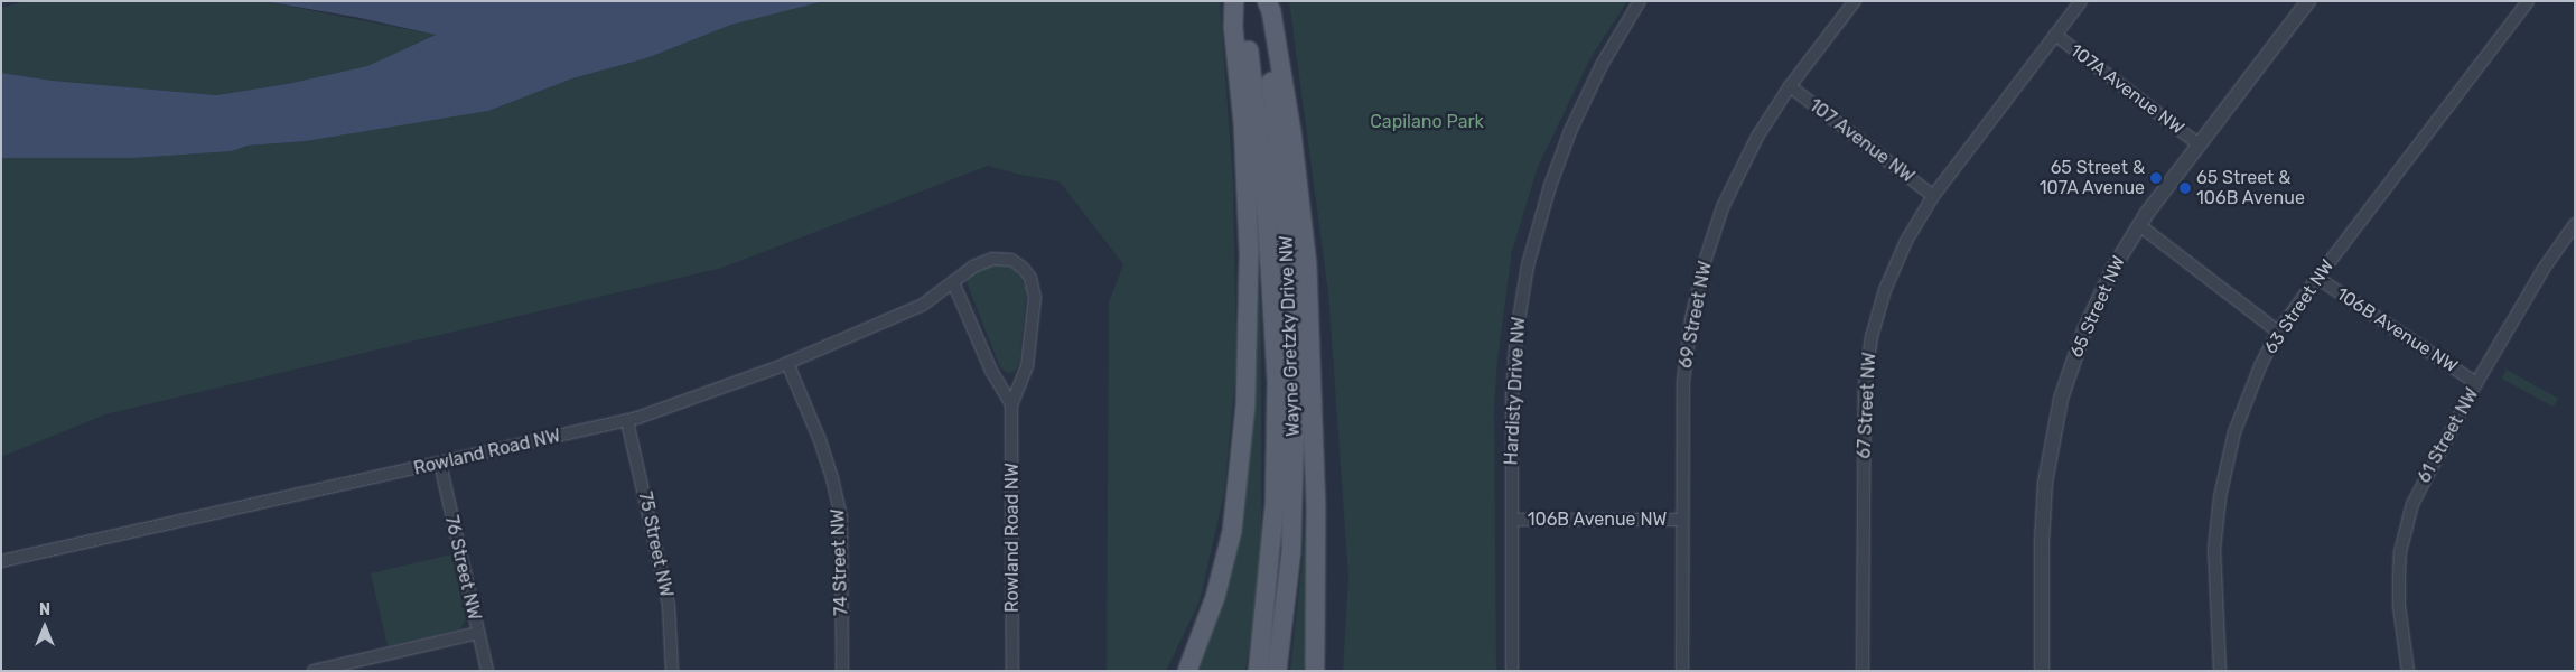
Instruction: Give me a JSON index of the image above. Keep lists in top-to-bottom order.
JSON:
{
  "streets": {
    "main road": ["Wayne Gretzky Drive NW"],
    "street": [
      "107A Avenue NW",
      "107 Avenue NW",
      "65 Street NW",
      "63 Street NW",
      "69 Street NW",
      "106B Avenue NW",
      "Hardisty Drive NW",
      "67 Street NW",
      "61 Street NW",
      "Rowland Road NW",
      "75 Street NW",
      "74 Street NW",
      "76 Street NW"
    ]
  },
  "crossings": [
    ["107A Avenue NW", "65 Street NW"],
    ["107A Avenue NW", "67 Street NW"],
    ["107 Avenue NW", "69 Street NW"],
    ["107 Avenue NW", "67 Street NW"],
    ["63 Street NW", "106B Avenue NW"],
    ["69 Street NW", "106B Avenue NW"],
    ["106B Avenue NW", "Hardisty Drive NW"],
    ["106B Avenue NW", "61 Street NW"],
    ["Rowland Road NW", "75 Street NW"],
    ["Rowland Road NW", "74 Street NW"],
    ["Rowland Road NW", "76 Street NW"]
  ],
  "parks": ["Capilano Park"],
  "places": ["65 Street & 107A Avenue", "65 Street & 106B Avenue"],
  "north": "top"
}
